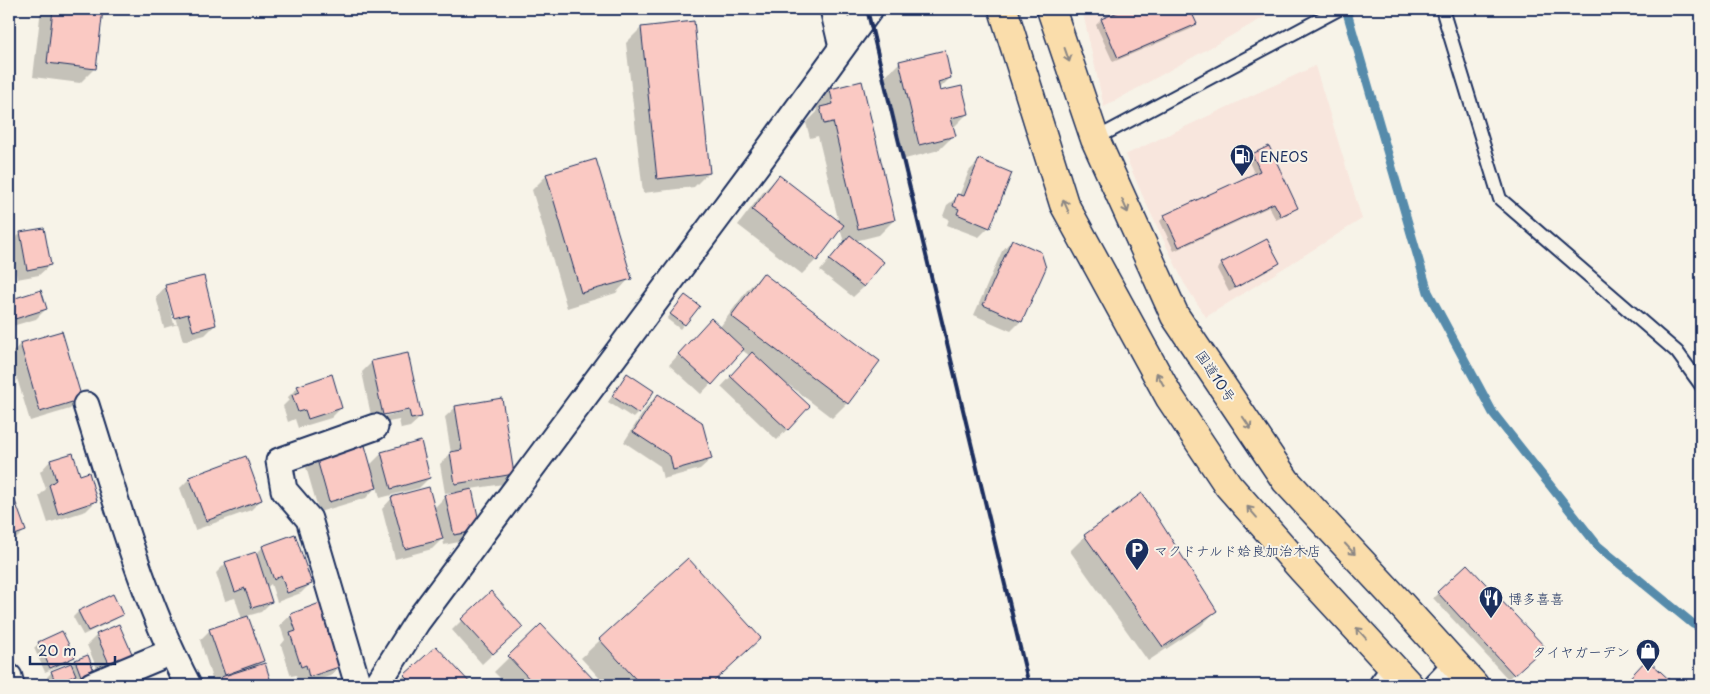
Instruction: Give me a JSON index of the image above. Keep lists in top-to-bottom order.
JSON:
{
  "streets": {
    "highway": ["国道10号"]
  },
  "places": {
    "fuel station": ["ENEOS"],
    "parking": ["マクドナルド姶良加治木店"],
    "restaurant": ["博多喜喜"],
    "shop": ["タイヤガーデン"]
  },
  "scale_bar": "20 m"
}
